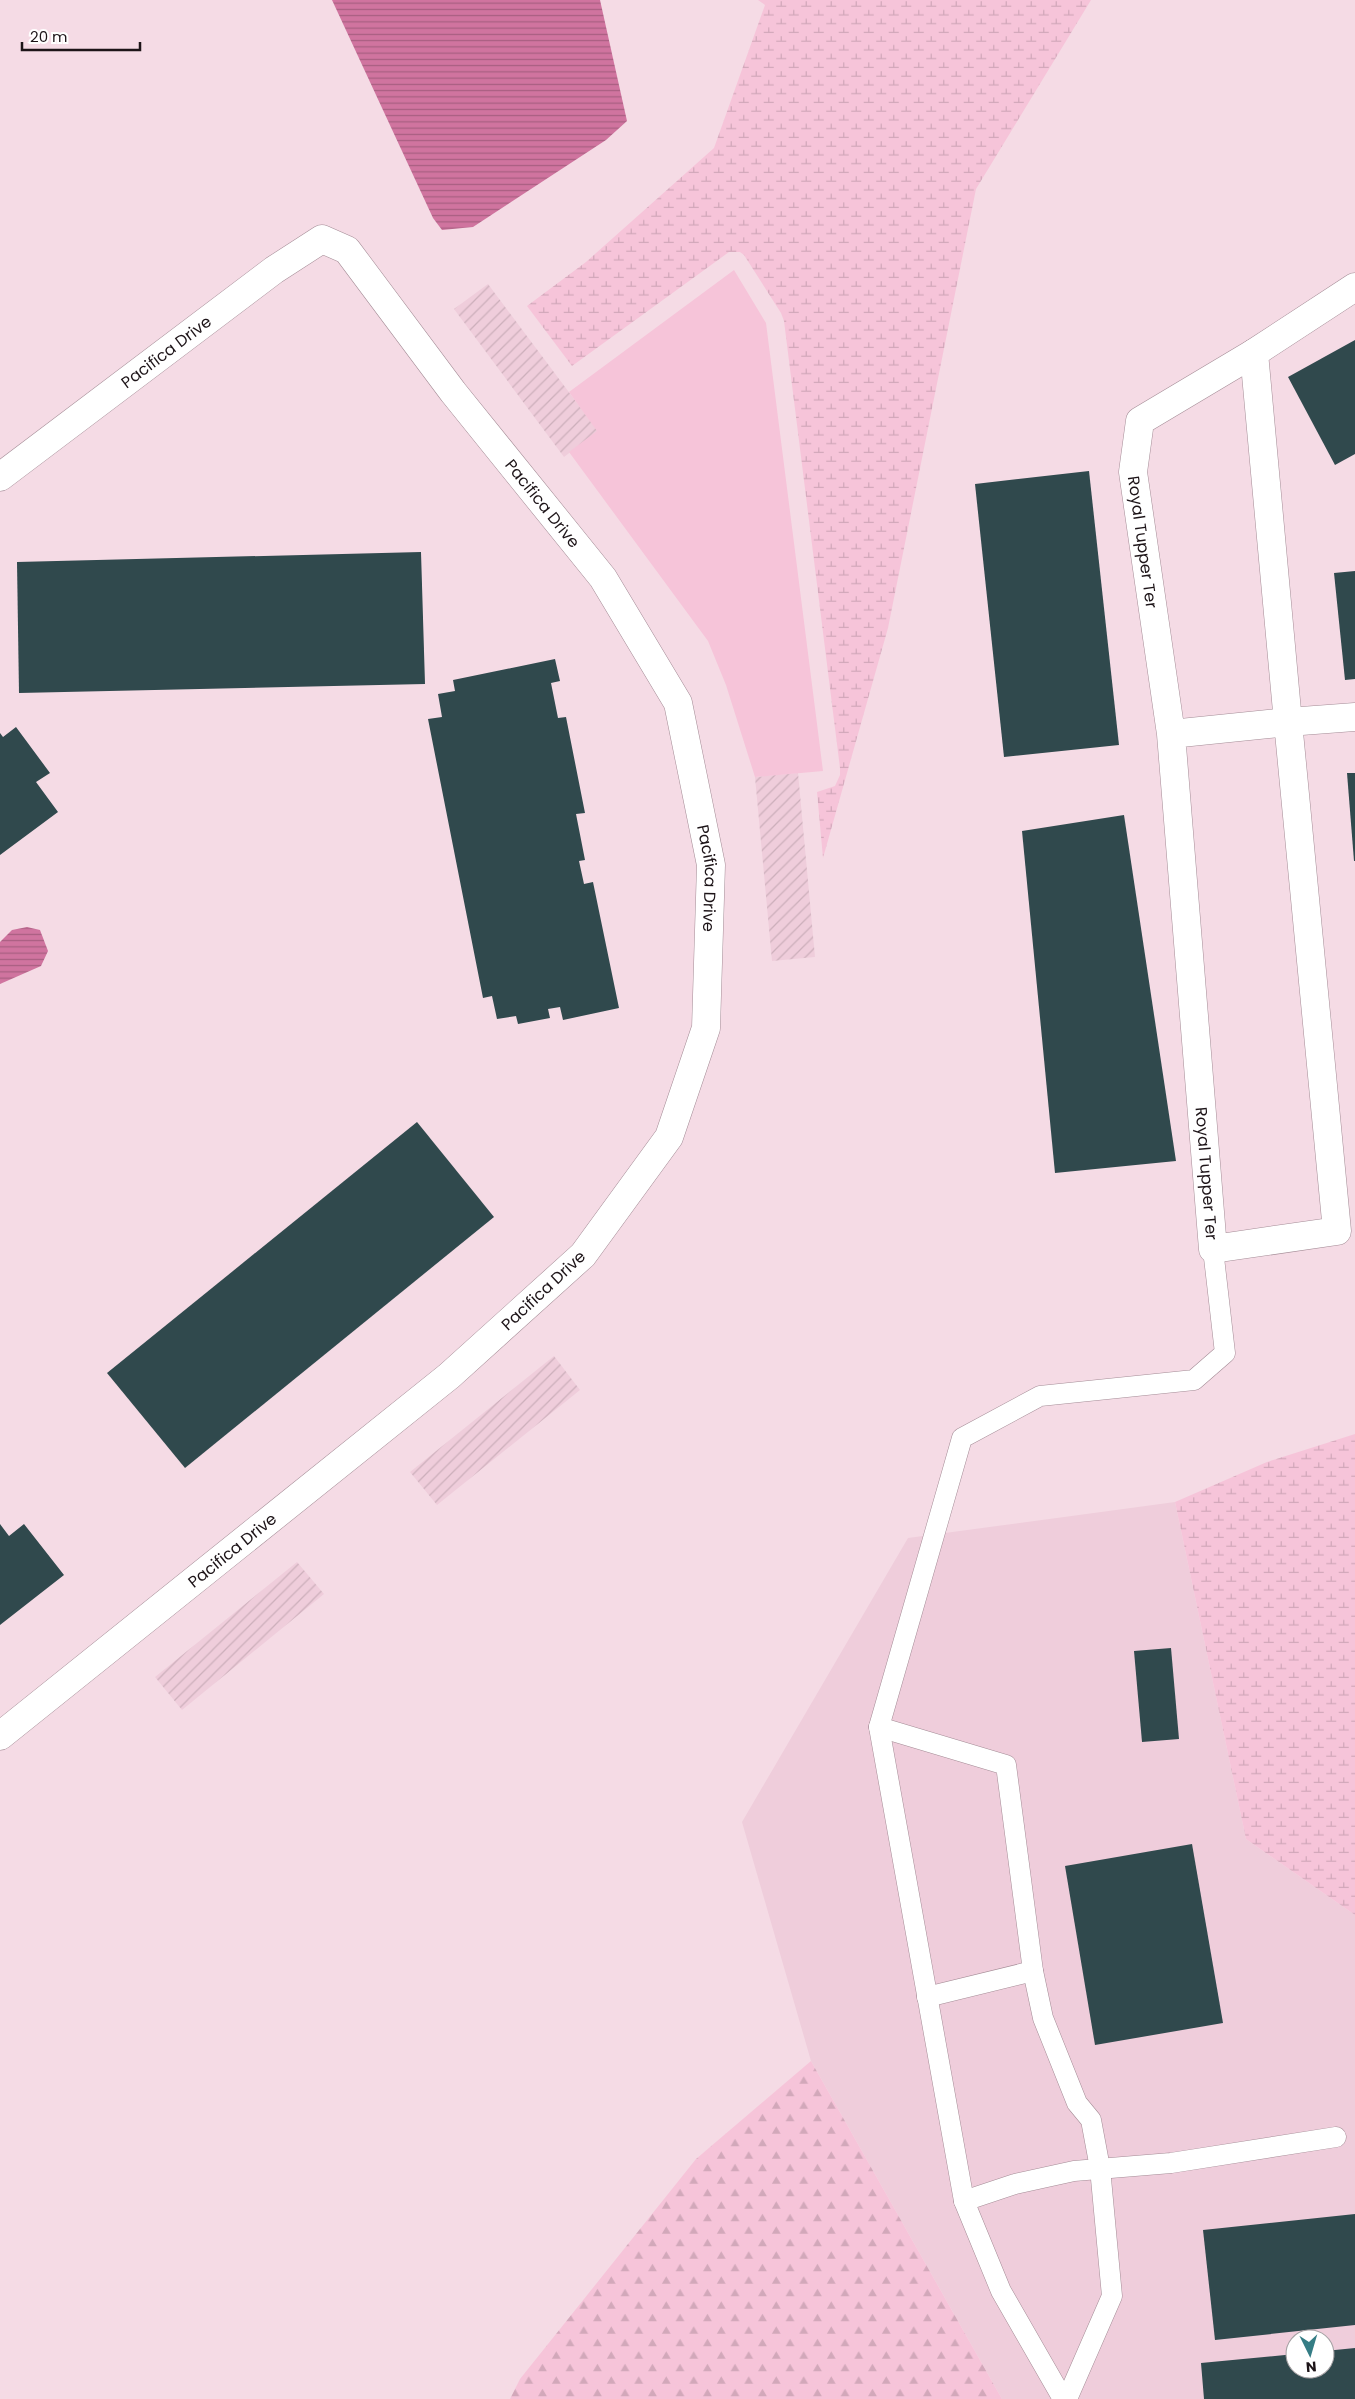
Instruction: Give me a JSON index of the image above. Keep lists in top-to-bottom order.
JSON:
{
  "streets": {
    "street": ["Pacifica Drive", "Royal Tupper Ter"]
  },
  "scale_bar": "20 m",
  "north": "bottom"
}
